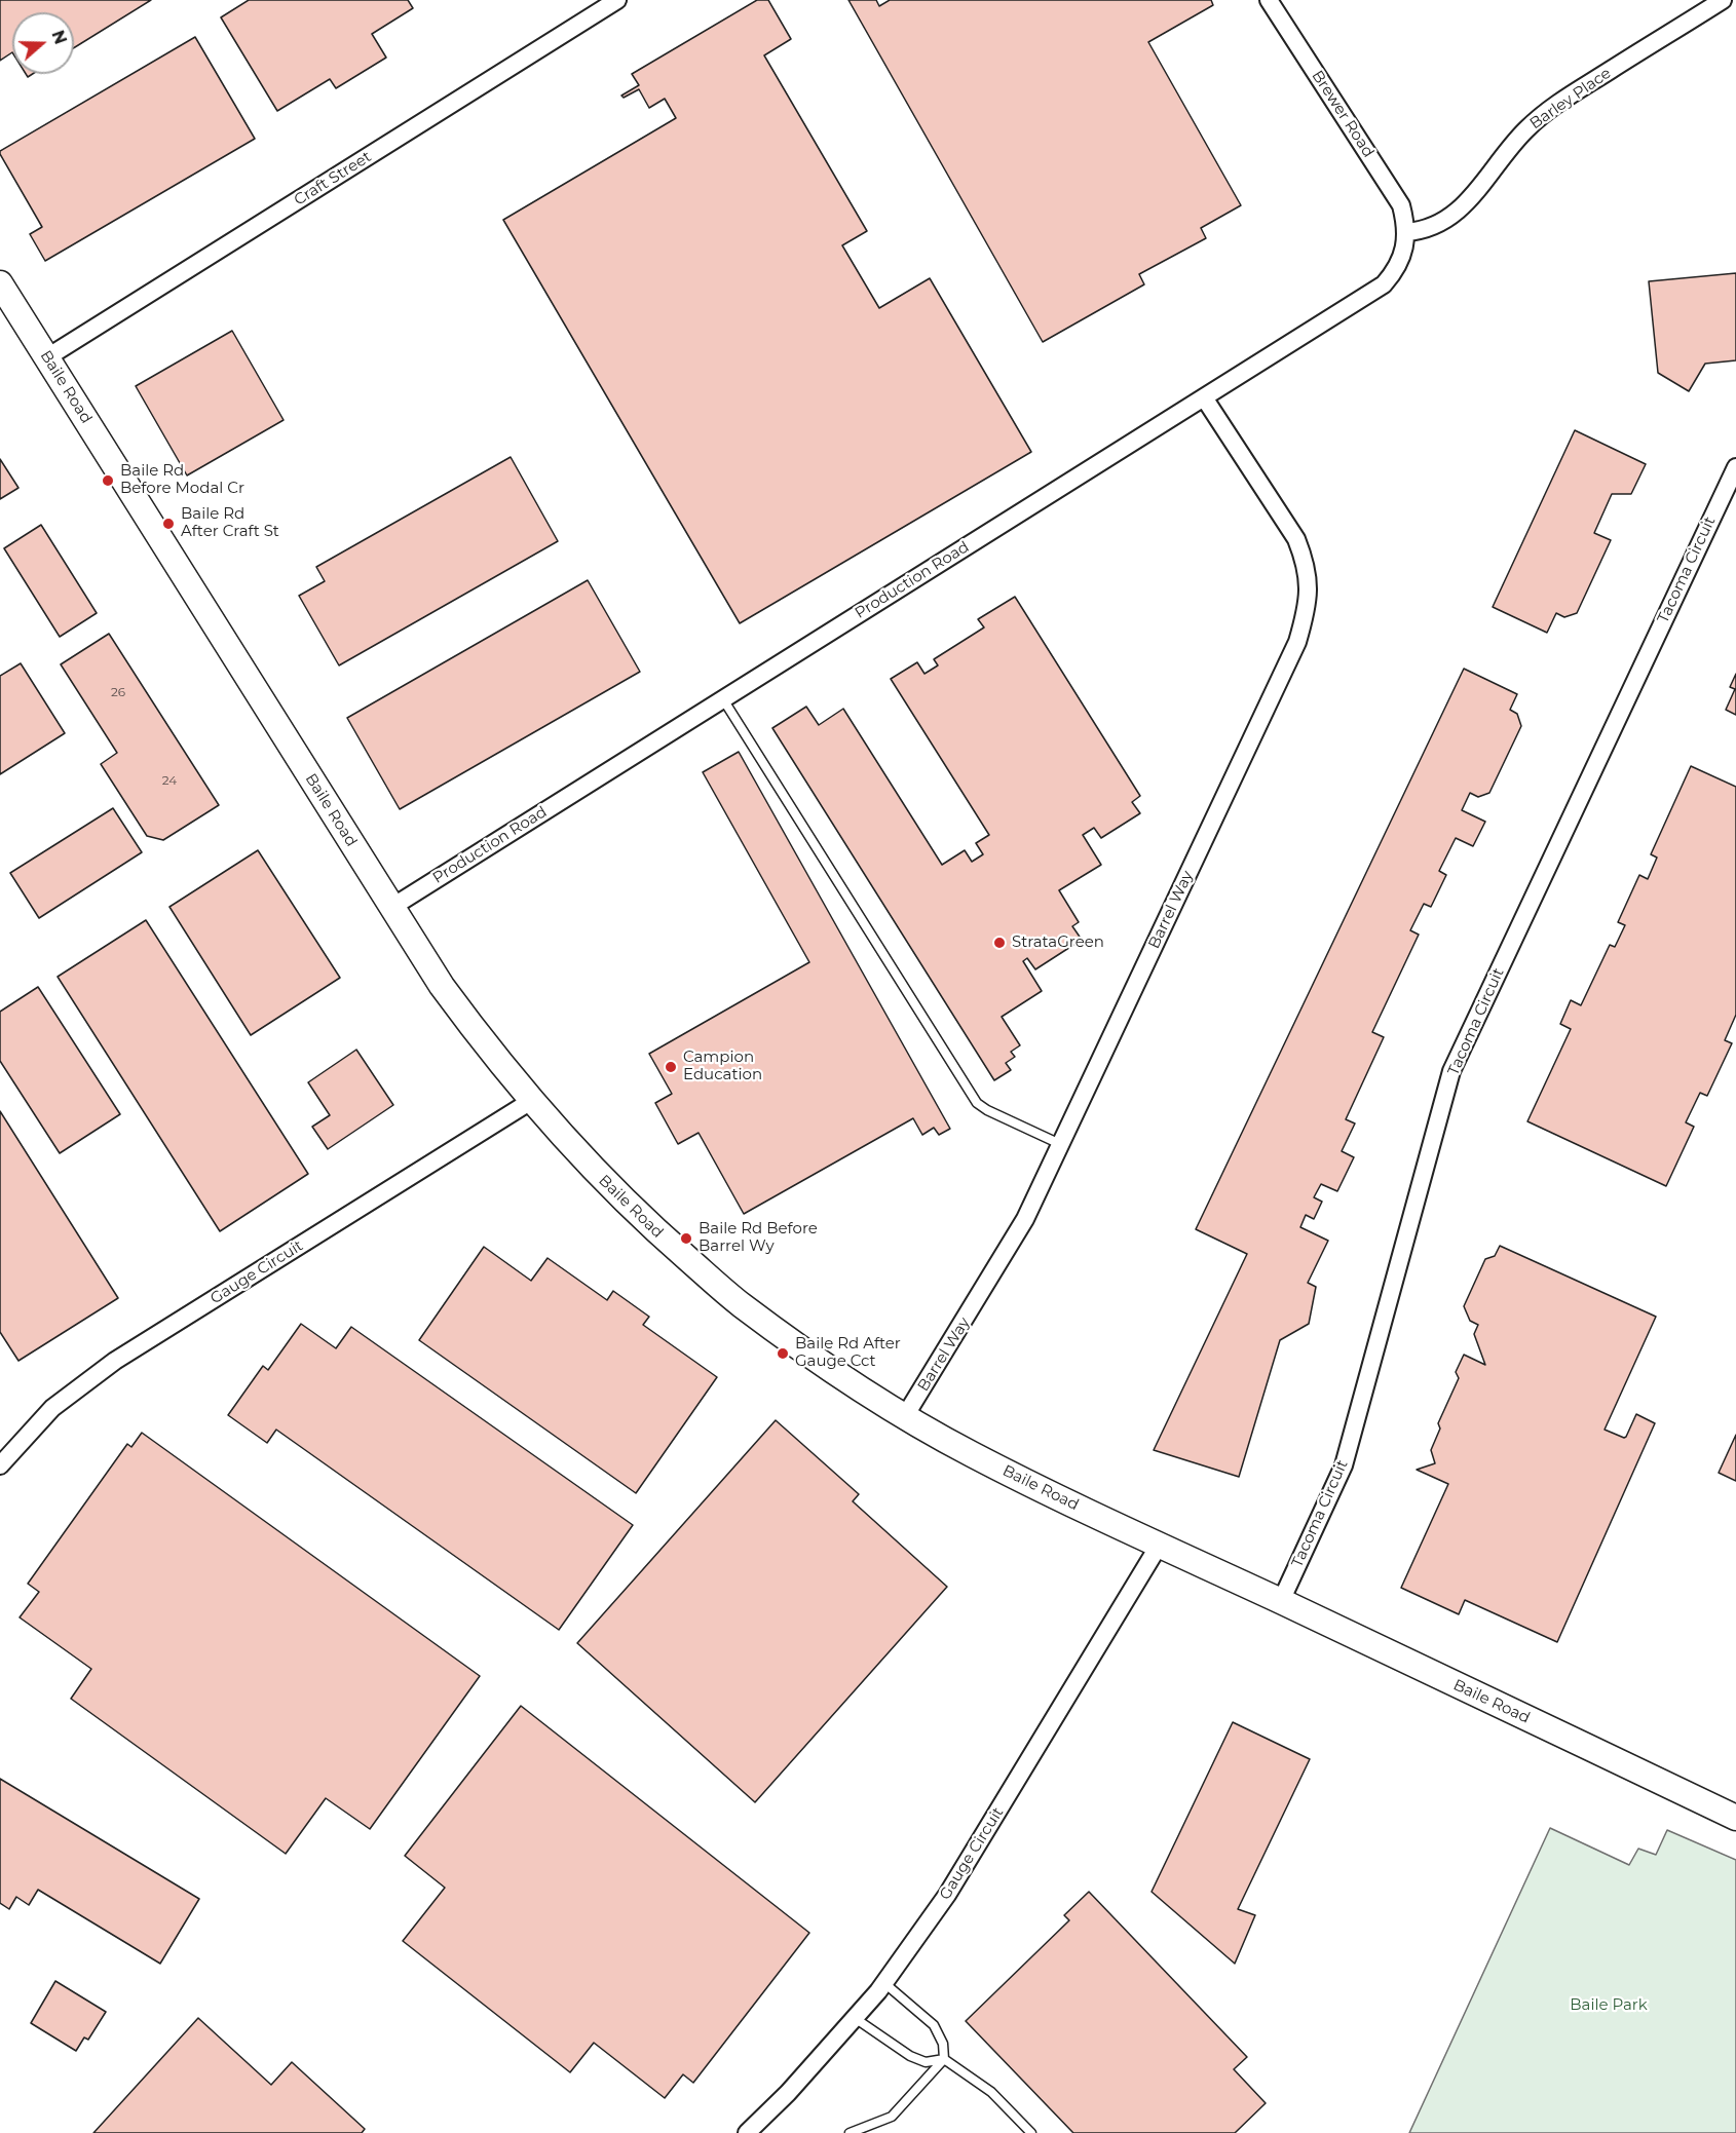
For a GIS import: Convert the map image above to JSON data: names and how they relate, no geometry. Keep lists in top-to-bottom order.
{
  "streets": {
    "street": [
      "Barley Place",
      "Brewer Road",
      "Craft Street",
      "Baile Road",
      "Tacoma Circuit",
      "Production Road",
      "Barrel Way",
      "Gauge Circuit"
    ]
  },
  "crossings": [
    ["Barley Place", "Brewer Road"],
    ["Barley Place", "Production Road"],
    ["Brewer Road", "Production Road"],
    ["Craft Street", "Baile Road"],
    ["Baile Road", "Tacoma Circuit"],
    ["Baile Road", "Production Road"],
    ["Baile Road", "Barrel Way"],
    ["Baile Road", "Gauge Circuit"],
    ["Production Road", "Barrel Way"]
  ],
  "parks": ["Baile Park"],
  "places": [
    "Baile Rd Before Modal Cr",
    "Baile Rd After Craft St",
    "StrataGreen",
    "Campion Education",
    "Baile Rd Before Barrel Wy",
    "Baile Rd After Gauge Cct"
  ],
  "house_numbers": ["26", "24"],
  "north": "right"
}
